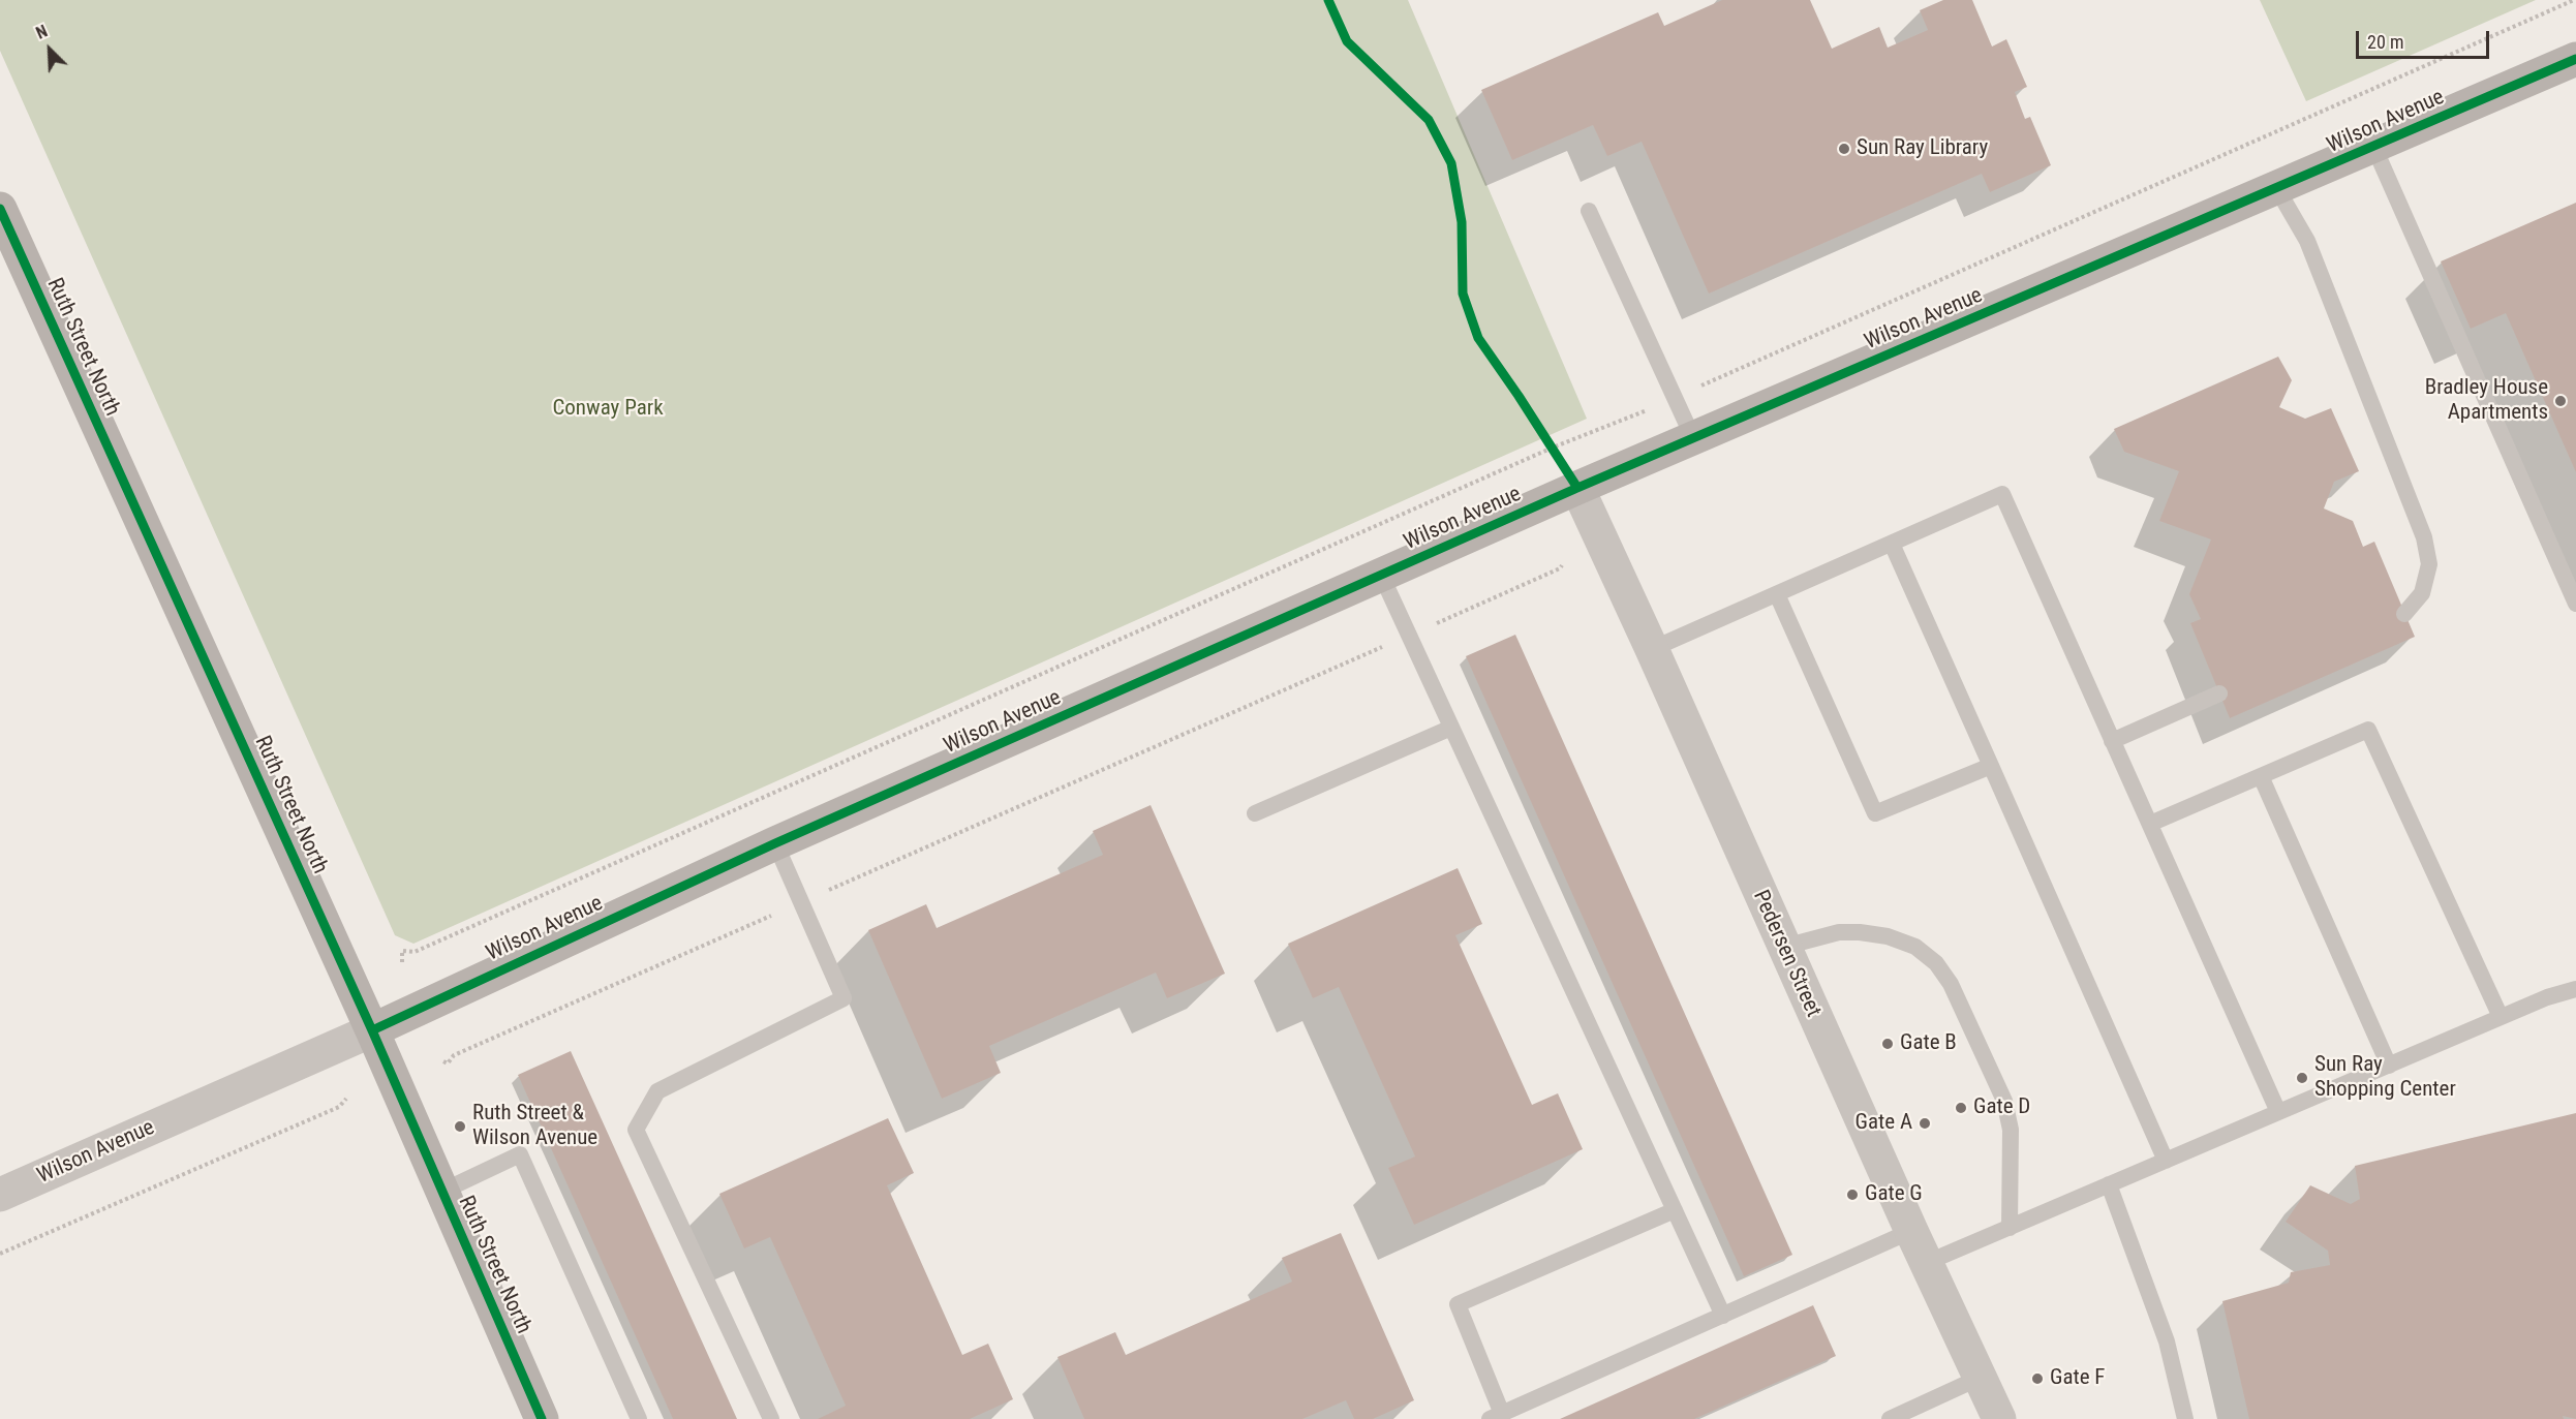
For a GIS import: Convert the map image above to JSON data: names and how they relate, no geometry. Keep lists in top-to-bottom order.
{
  "streets": {
    "street": ["Wilson Avenue", "Ruth Street North", "Pedersen Street"]
  },
  "crossings": [
    ["Wilson Avenue", "Ruth Street North"],
    ["Wilson Avenue", "Pedersen Street"]
  ],
  "parks": ["Conway Park"],
  "places": [
    "Sun Ray Library",
    "Bradley House Apartments",
    "Gate B",
    "Sun Ray Shopping Center",
    "Gate D",
    "Gate A",
    "Ruth Street & Wilson Avenue",
    "Gate G",
    "Gate F"
  ],
  "scale_bar": "20 m",
  "north": "top left"
}
